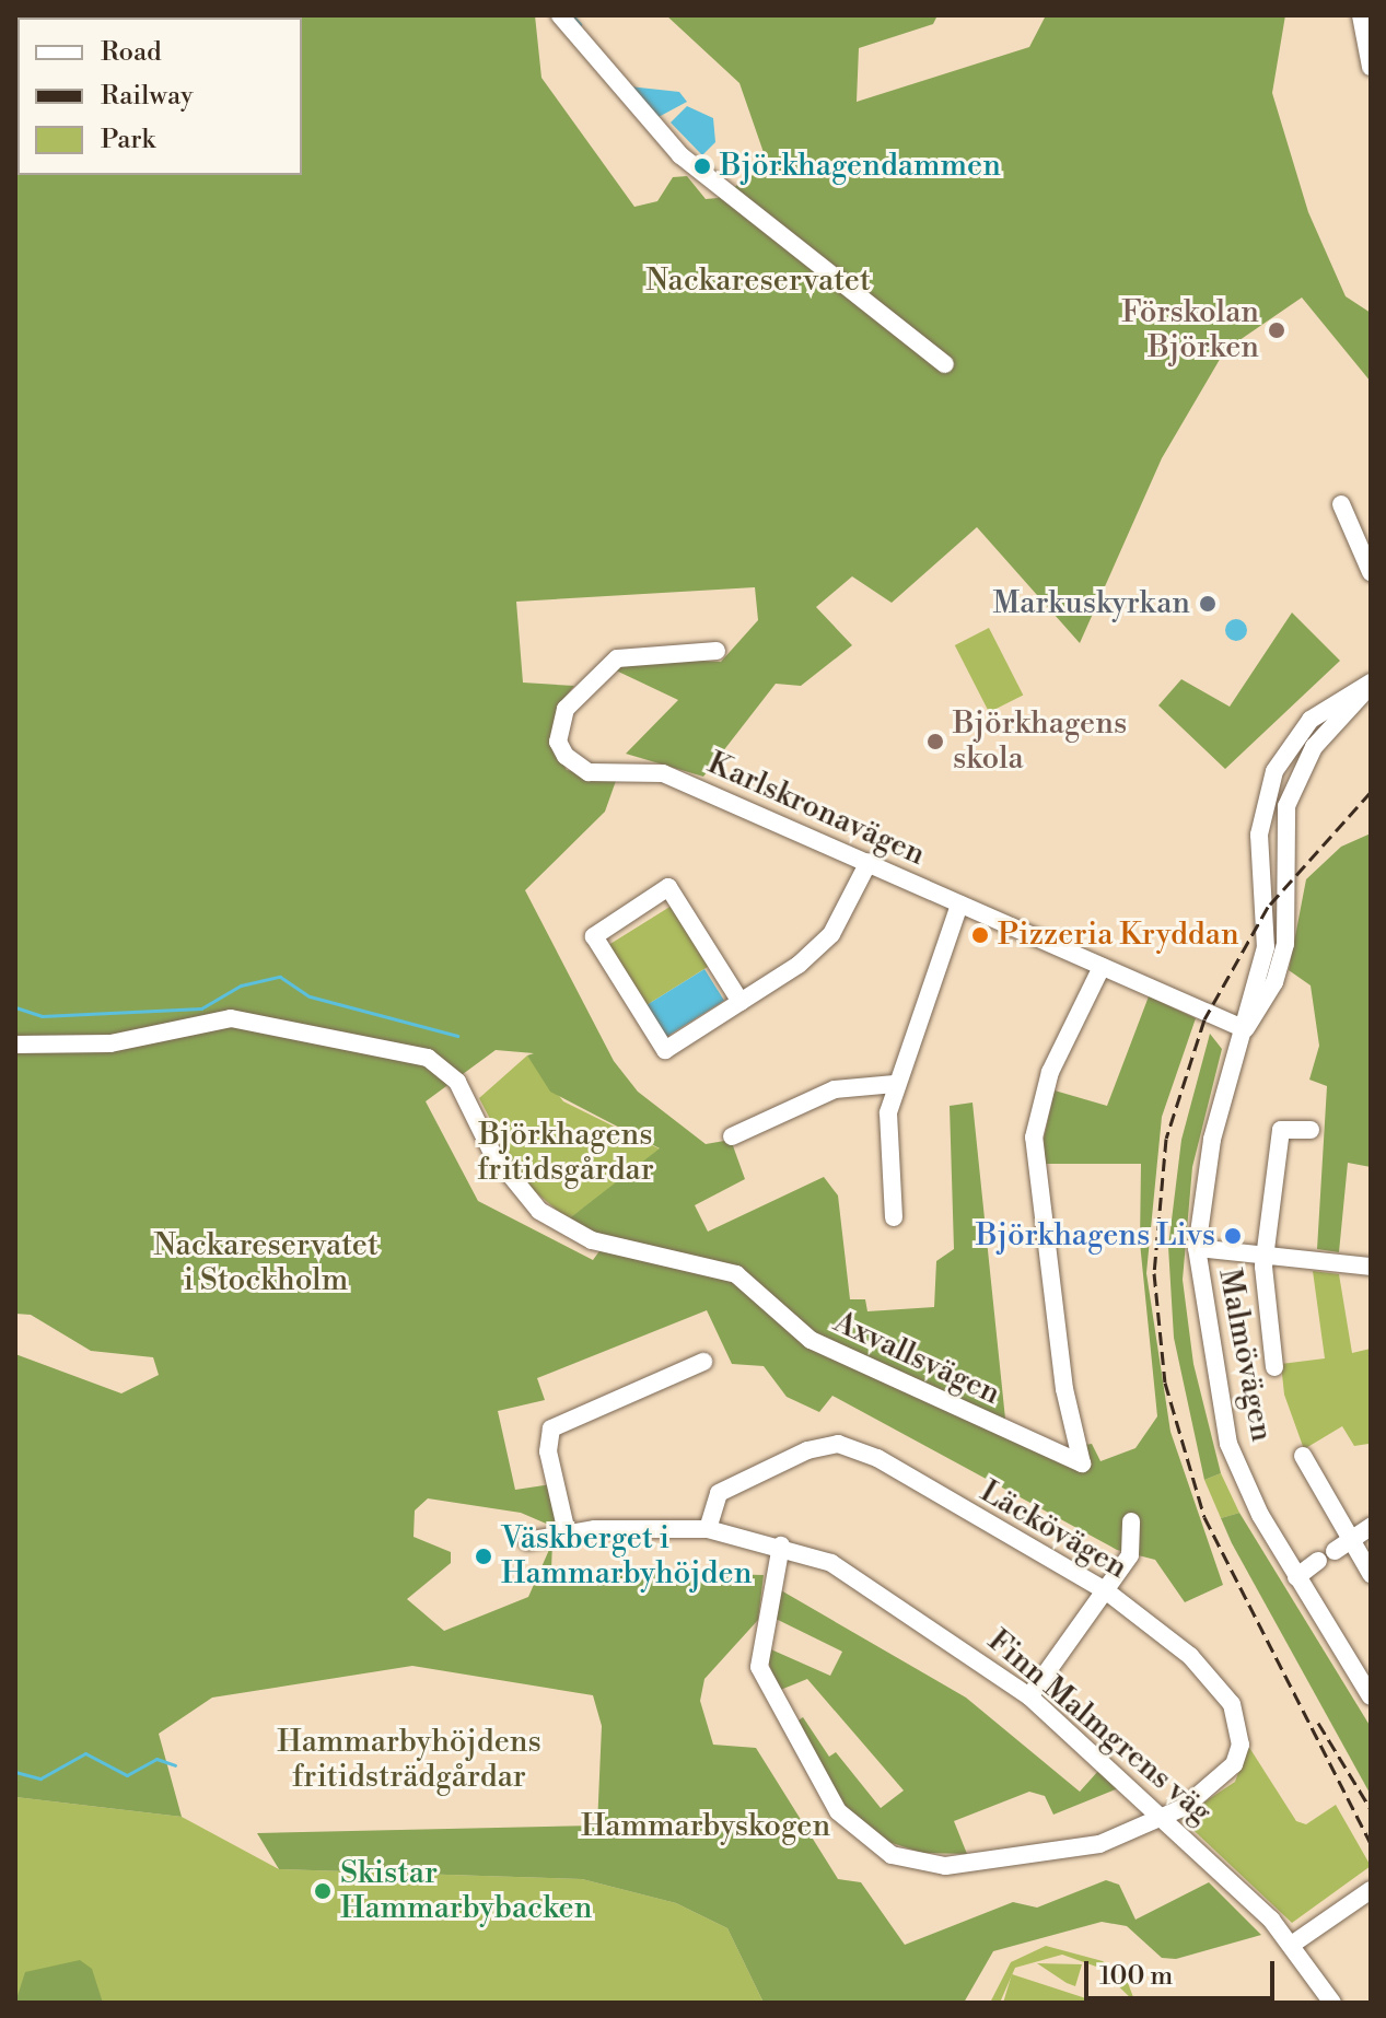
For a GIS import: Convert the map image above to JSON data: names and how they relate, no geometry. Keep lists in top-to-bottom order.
{
  "streets": {
    "street": [
      "Karlskronavägen",
      "Malmövägen",
      "Axvallsvägen",
      "Läckövägen",
      "Finn Malmgrens väg"
    ]
  },
  "crossings": [
    ["Karlskronavägen", "Malmövägen"],
    ["Karlskronavägen", "Axvallsvägen"],
    ["Läckövägen", "Finn Malmgrens väg"]
  ],
  "parks": [
    "Nackareservatet",
    "Björkhagens fritidsgårdar",
    "Nackareservatet i Stockholm",
    "Hammarbyhöjdens fritidsträdgårdar",
    "Hammarbyskogen"
  ],
  "places": [
    "Björkhagendammen",
    "Förskolan Björken",
    "Markuskyrkan",
    "Björkhagens skola",
    "Pizzeria Kryddan",
    "Björkhagens Livs",
    "Väskberget i Hammarbyhöjden",
    "Skistar Hammarbybacken"
  ],
  "legend": ["Road", "Railway", "Park"],
  "scale_bar": "100 m"
}
